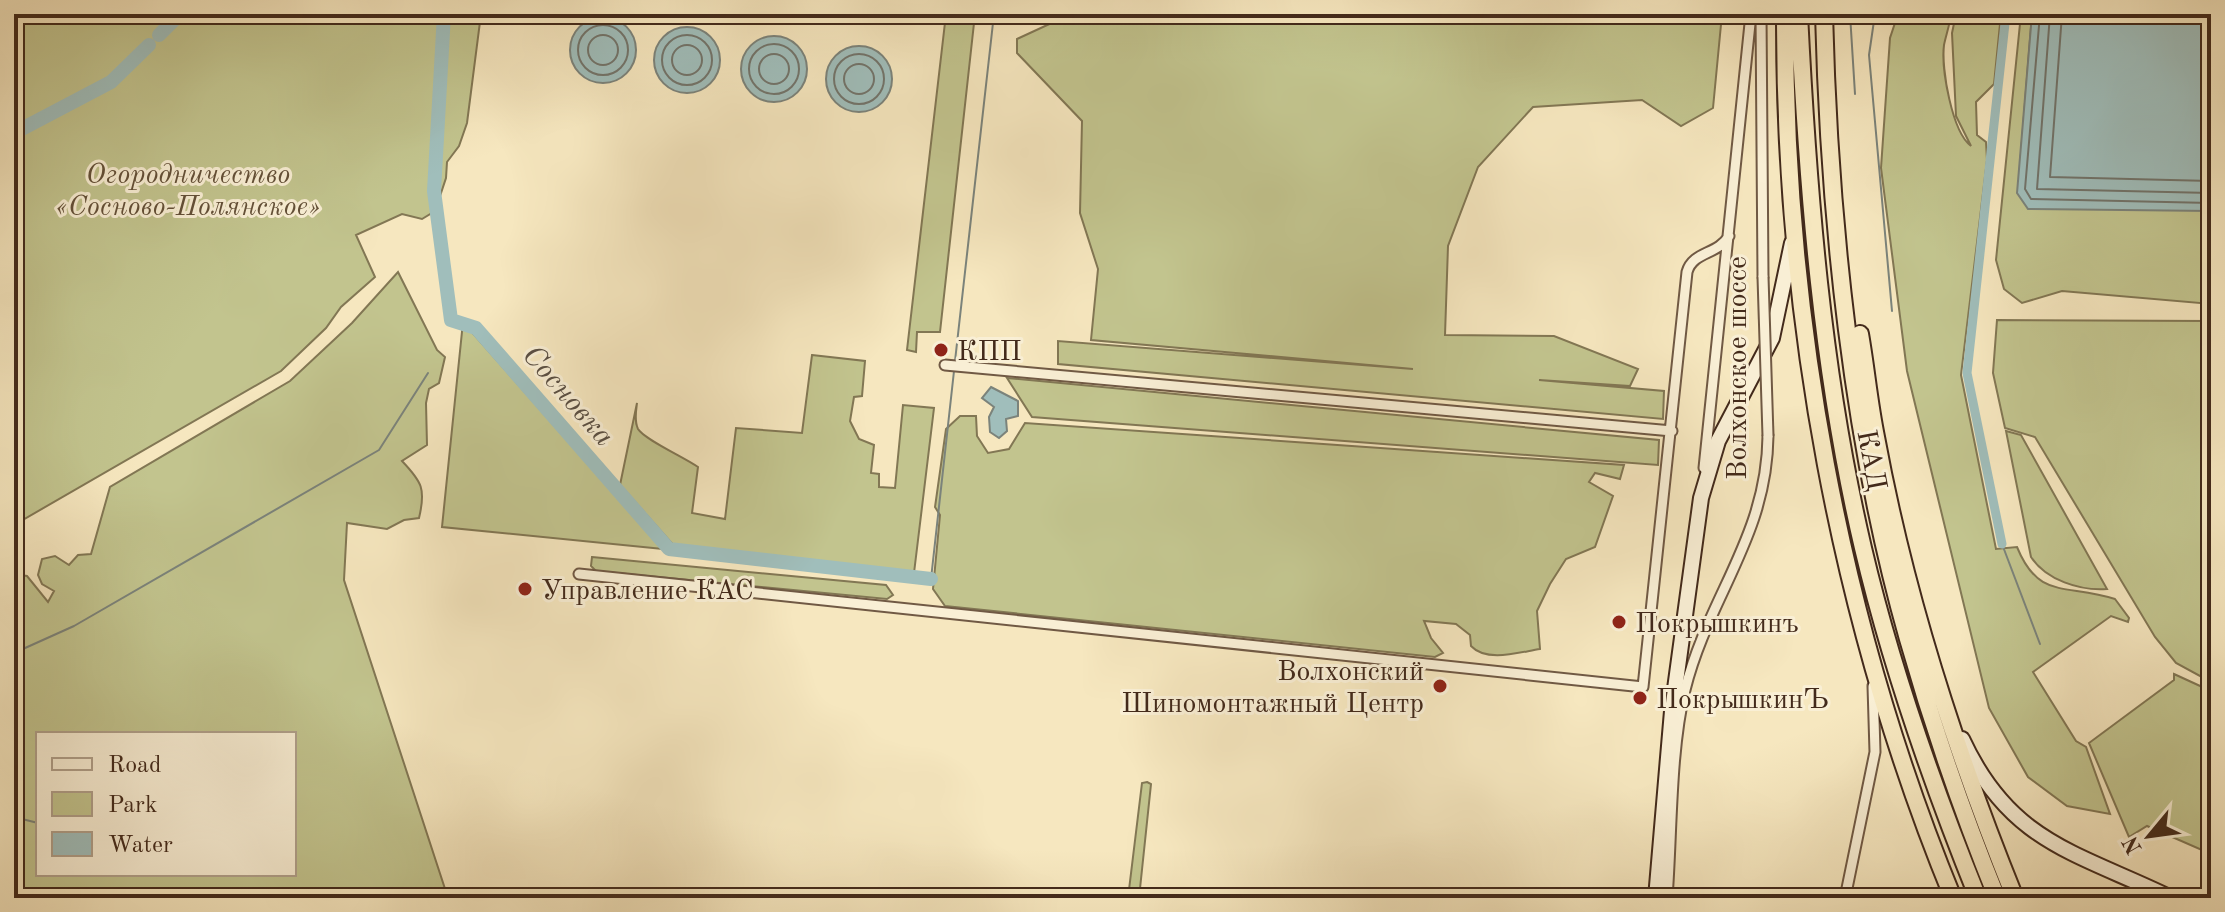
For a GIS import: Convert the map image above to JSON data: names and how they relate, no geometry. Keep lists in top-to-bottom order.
{
  "streets": {
    "highway": ["КАД"],
    "main road": ["Волхонское шоссе"]
  },
  "water": ["Сосновка"],
  "parks": ["Огородничество «Сосново-Полянское»"],
  "places": [
    "КПП",
    "Управление КАС",
    "Покрышкинъ",
    "Волхонский Шиномонтажный Центр",
    "ПокрышкинЪ"
  ],
  "legend": ["Road", "Park", "Water"],
  "north": "bottom left"
}
